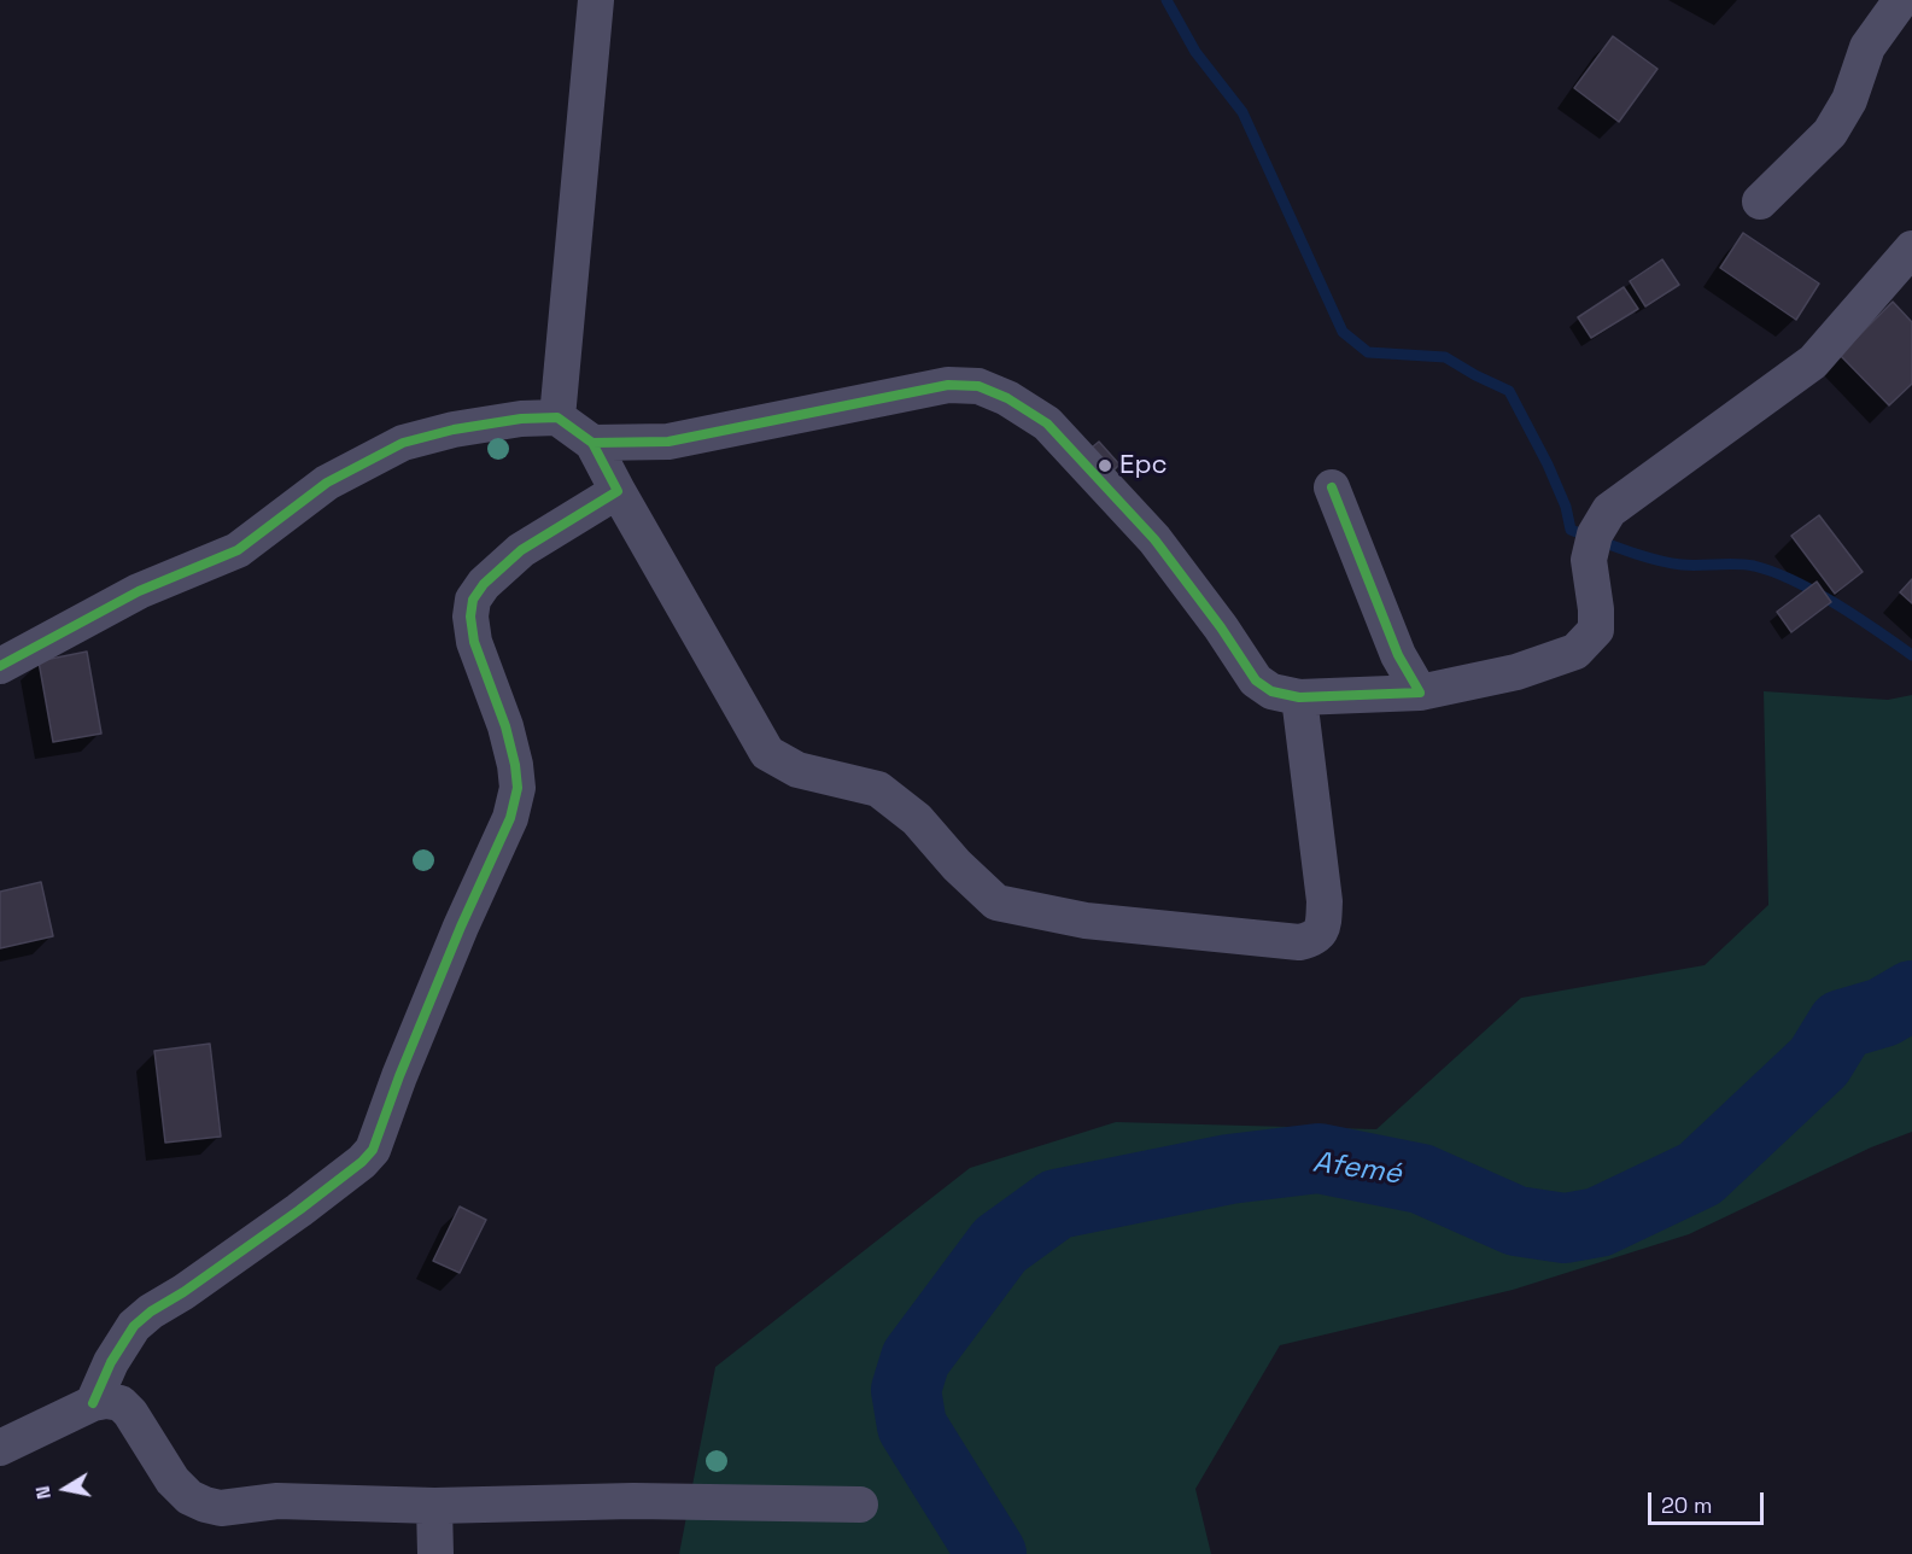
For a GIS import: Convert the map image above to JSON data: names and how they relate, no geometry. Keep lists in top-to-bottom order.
{
  "water": ["Afemé"],
  "places": ["Epc"],
  "scale_bar": "20 m",
  "north": "left"
}
